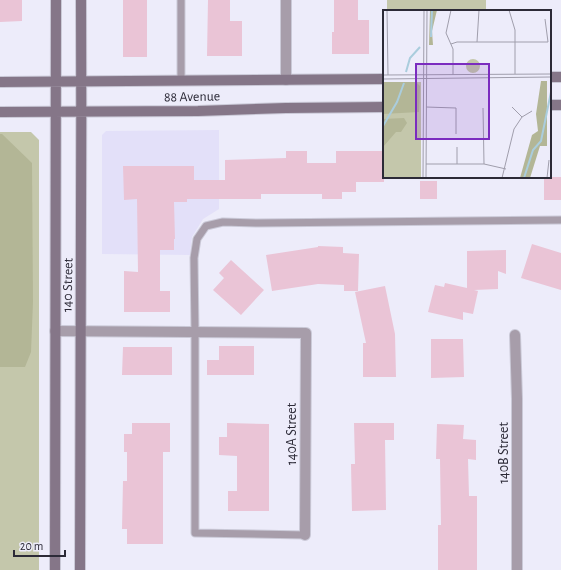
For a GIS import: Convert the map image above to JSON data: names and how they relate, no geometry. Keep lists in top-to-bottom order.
{
  "streets": {
    "main road": ["88 Avenue", "140 Street"],
    "street": ["140A Street", "140B Street"]
  },
  "crossings": [
    ["88 Avenue", "140 Street"]
  ],
  "scale_bar": "20 m"
}
